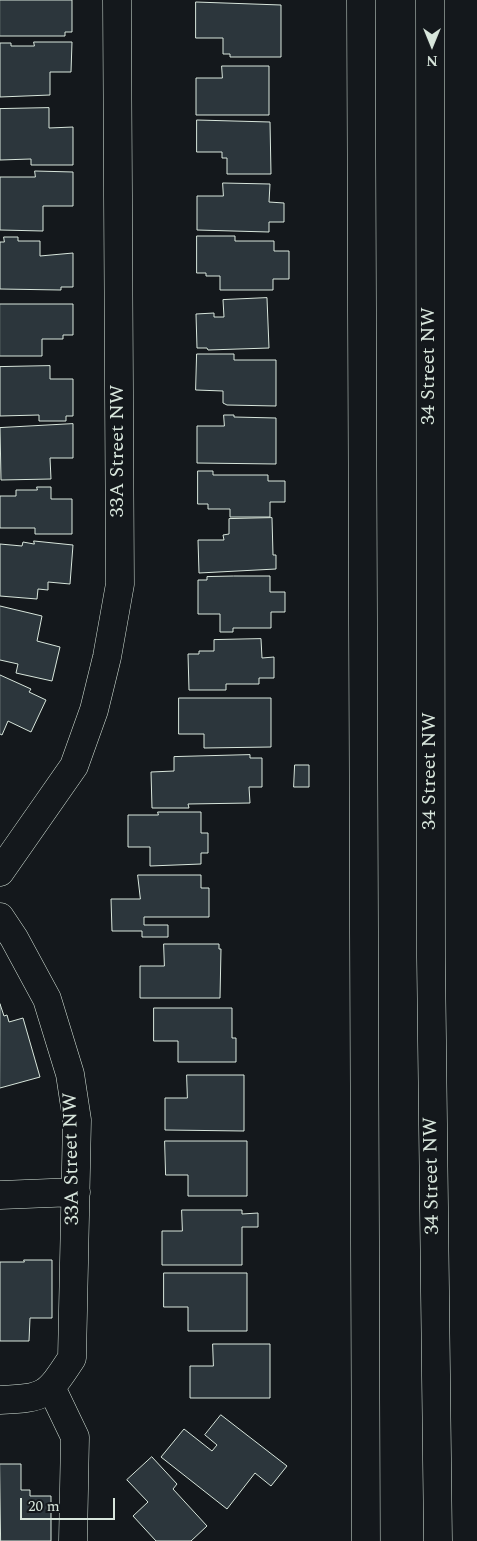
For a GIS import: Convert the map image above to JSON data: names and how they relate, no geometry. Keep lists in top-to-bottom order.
{
  "streets": {
    "main road": ["34 Street NW", "33A Street NW"]
  },
  "scale_bar": "20 m",
  "north": "bottom"
}
